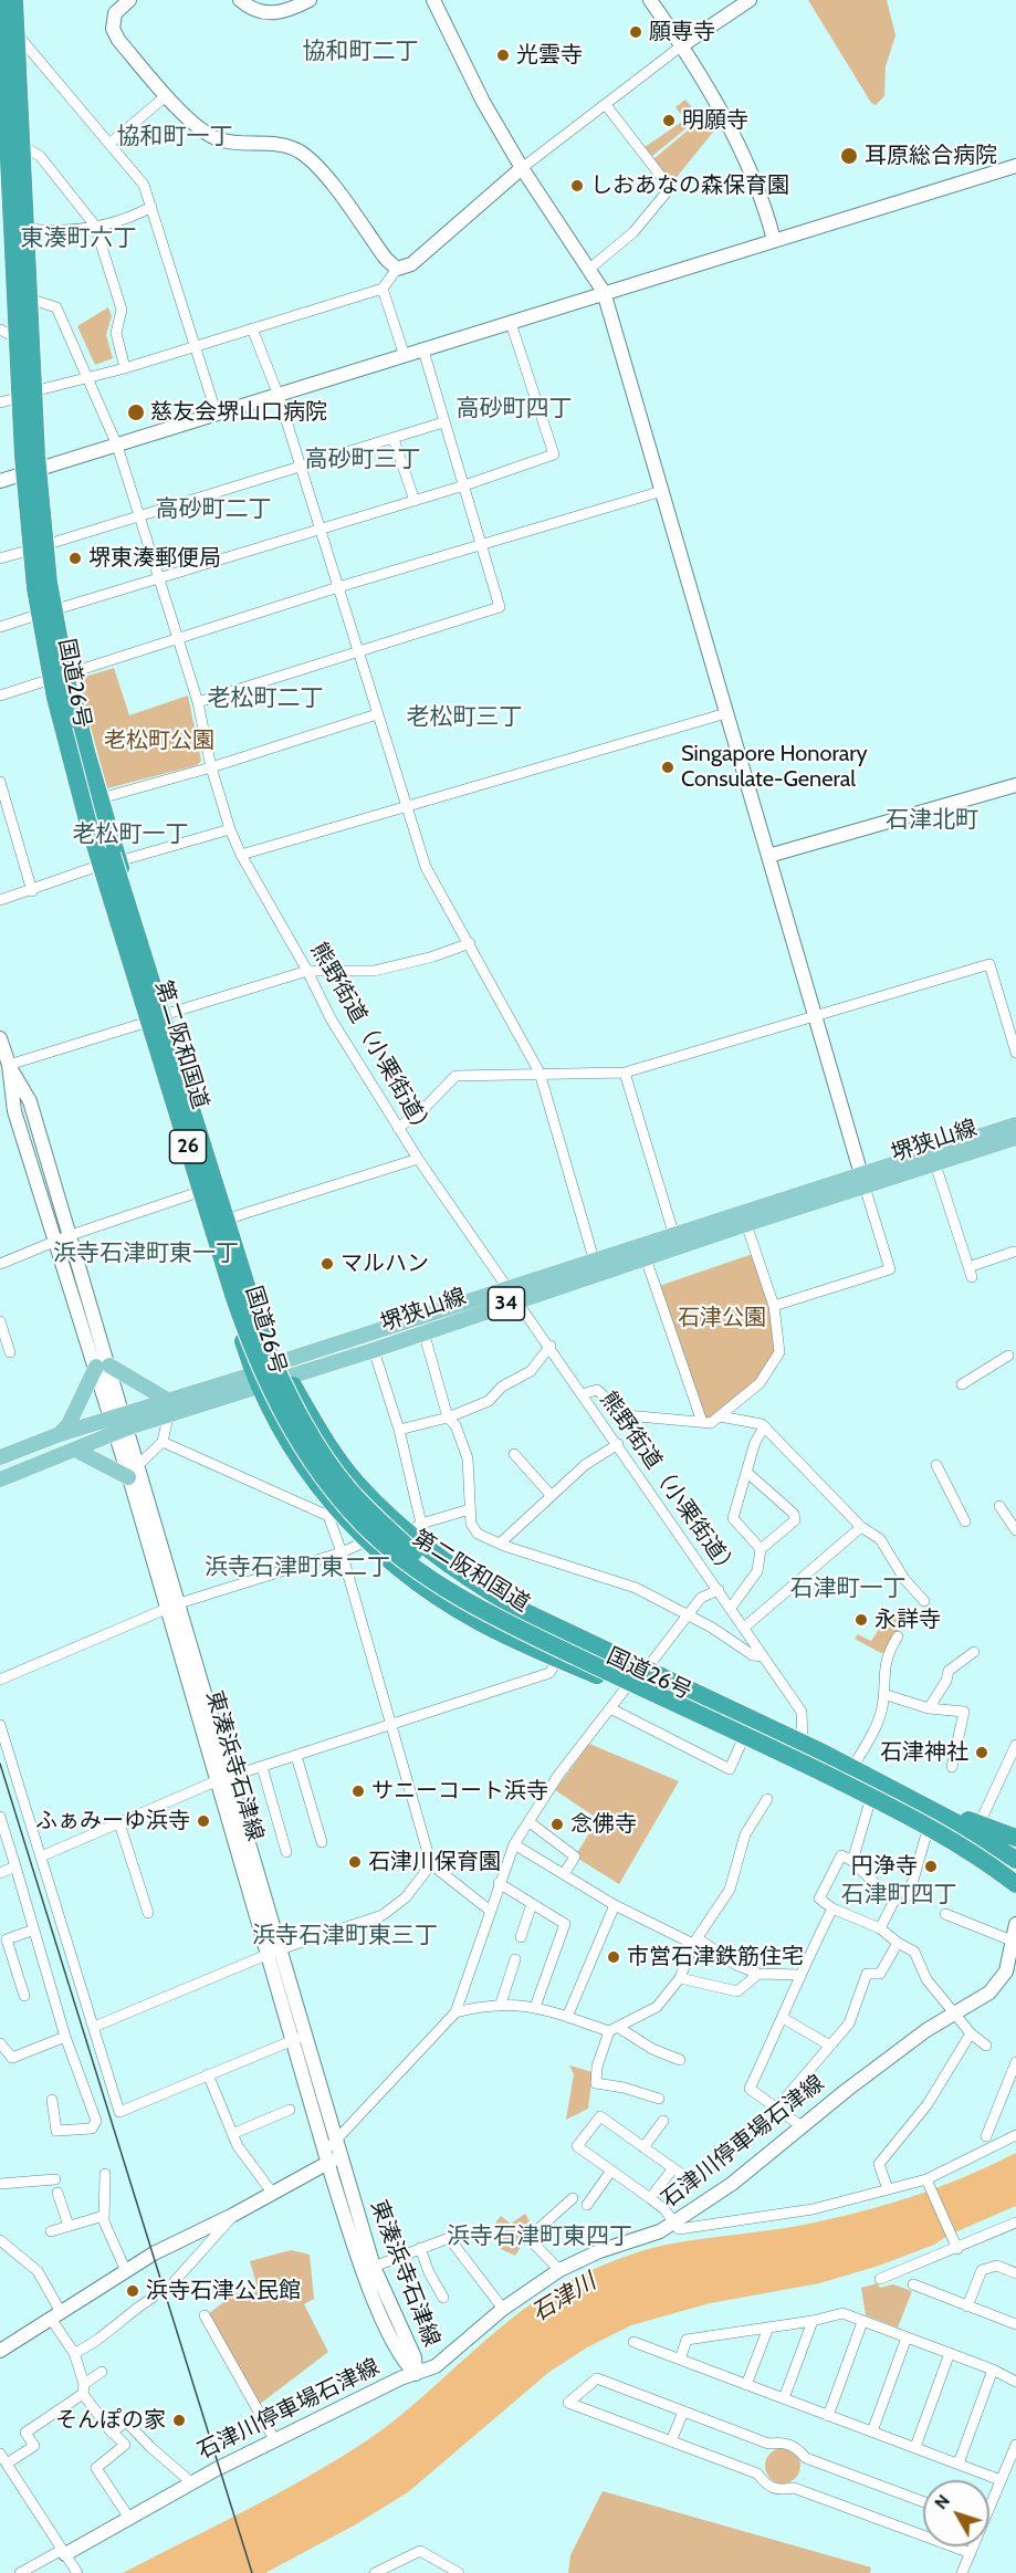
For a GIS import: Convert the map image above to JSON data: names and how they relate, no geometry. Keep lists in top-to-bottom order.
{
  "streets": {
    "highway": ["国道26号", "第二阪和国道", "26"],
    "main road": ["堺狭山線", "34"],
    "street": ["熊野街道（小栗街道）", "東湊浜寺石津線", "石津川停車場石津線"]
  },
  "crossings": [
    ["国道26号", "熊野街道（小栗街道）"],
    ["国道26号", "第二阪和国道"],
    ["国道26号", "堺狭山線"],
    ["熊野街道（小栗街道）", "堺狭山線"],
    ["堺狭山線", "東湊浜寺石津線"],
    ["東湊浜寺石津線", "石津川停車場石津線"]
  ],
  "districts": [
    "協和町二丁",
    "協和町一丁",
    "東湊町六丁",
    "高砂町四丁",
    "高砂町三丁",
    "高砂町二丁",
    "老松町二丁",
    "老松町三丁",
    "石津北町",
    "老松町一丁",
    "浜寺石津町東一丁",
    "浜寺石津町東二丁",
    "石津町一丁",
    "石津町四丁",
    "浜寺石津町東三丁",
    "浜寺石津町東四丁"
  ],
  "water": ["石津川"],
  "parks": ["老松町公園", "石津公園"],
  "places": [
    "願専寺",
    "光雲寺",
    "明願寺",
    "耳原総合病院",
    "しおあなの森保育園",
    "慈友会堺山口病院",
    "堺東湊郵便局",
    "Singapore Honorary Consulate-General",
    "マルハン",
    "永詳寺",
    "石津神社",
    "サニーコート浜寺",
    "ふぁみーゆ浜寺",
    "念佛寺",
    "石津川保育園",
    "円浄寺",
    "市営石津鉄筋住宅",
    "浜寺石津公民館",
    "そんぽの家"
  ],
  "north": "top left"
}
